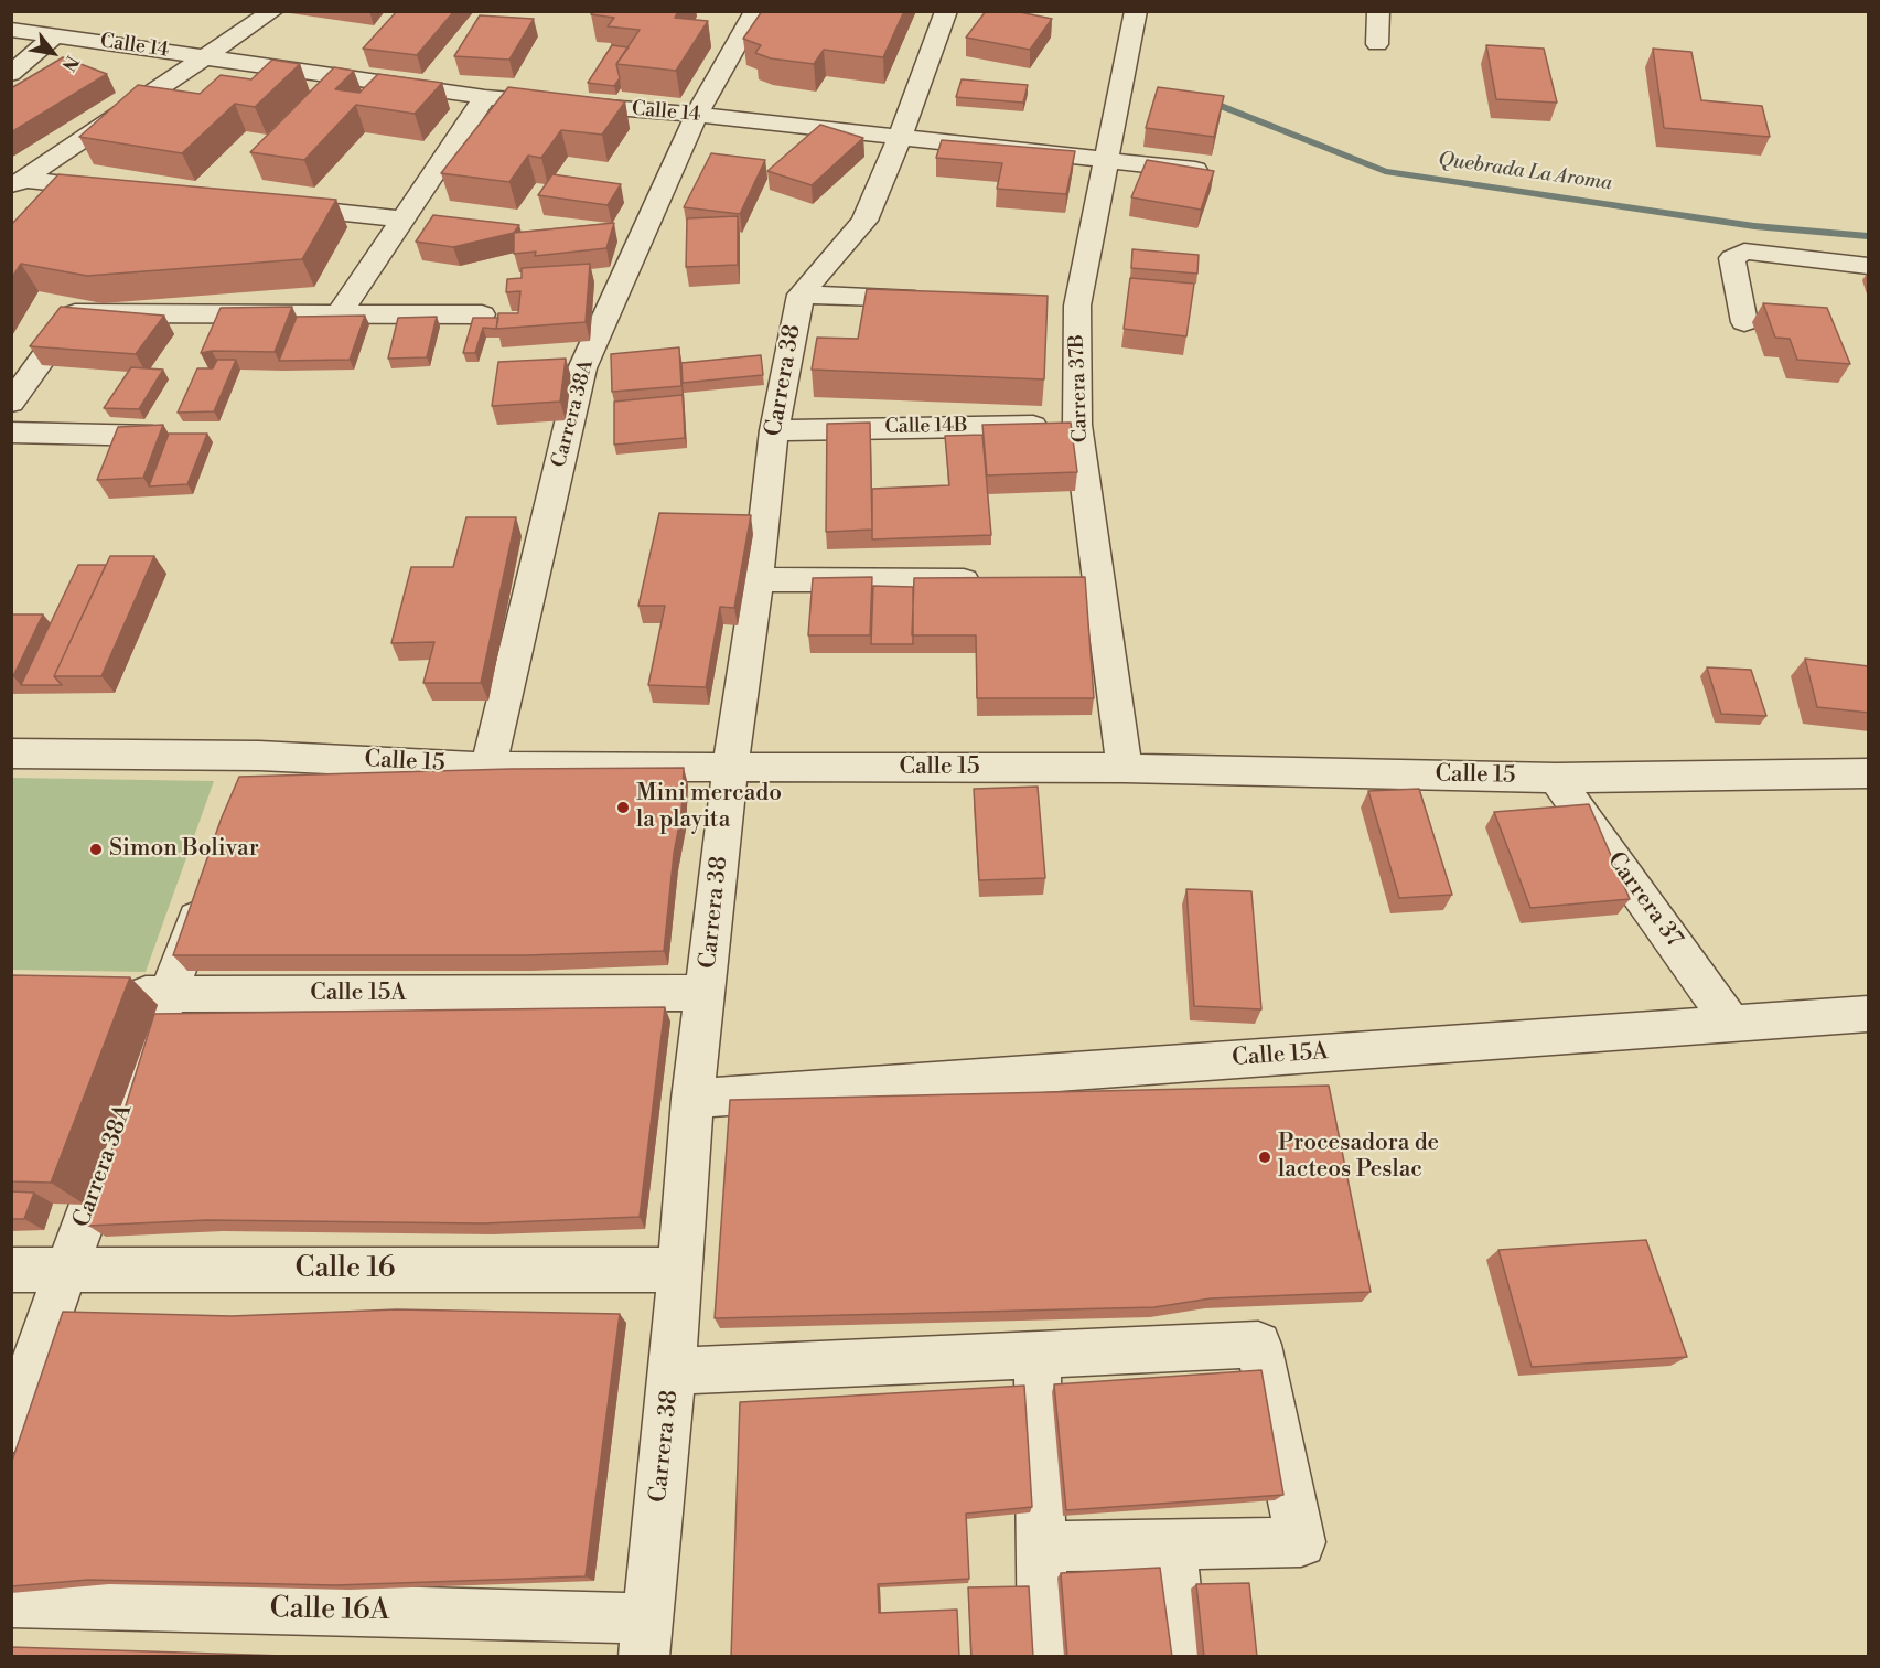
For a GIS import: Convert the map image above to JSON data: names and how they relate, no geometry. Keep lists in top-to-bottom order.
{
  "streets": {
    "street": [
      "Calle 14",
      "Carrera 38",
      "Carrera 37B",
      "Carrera 38A",
      "Calle 14B",
      "Calle 15",
      "Carrera 37",
      "Calle 15A",
      "Calle 16",
      "Calle 16A"
    ]
  },
  "crossings": [
    ["Calle 14", "Carrera 38"],
    ["Calle 14", "Carrera 37B"],
    ["Calle 14", "Carrera 38A"],
    ["Carrera 38", "Calle 14B"],
    ["Carrera 38", "Calle 15"],
    ["Carrera 38", "Calle 15A"],
    ["Carrera 38", "Calle 16"],
    ["Carrera 38", "Calle 16A"],
    ["Carrera 37B", "Calle 14B"],
    ["Carrera 37B", "Calle 15"],
    ["Carrera 38A", "Calle 15"],
    ["Carrera 38A", "Calle 15A"],
    ["Carrera 38A", "Calle 16"],
    ["Calle 15", "Carrera 37"],
    ["Carrera 37", "Calle 15A"]
  ],
  "water": ["Quebrada La Aroma"],
  "places": ["Mini mercado la playita", "Simon Bolivar", "Procesadora de lacteos Peslac"],
  "north": "bottom right"
}
